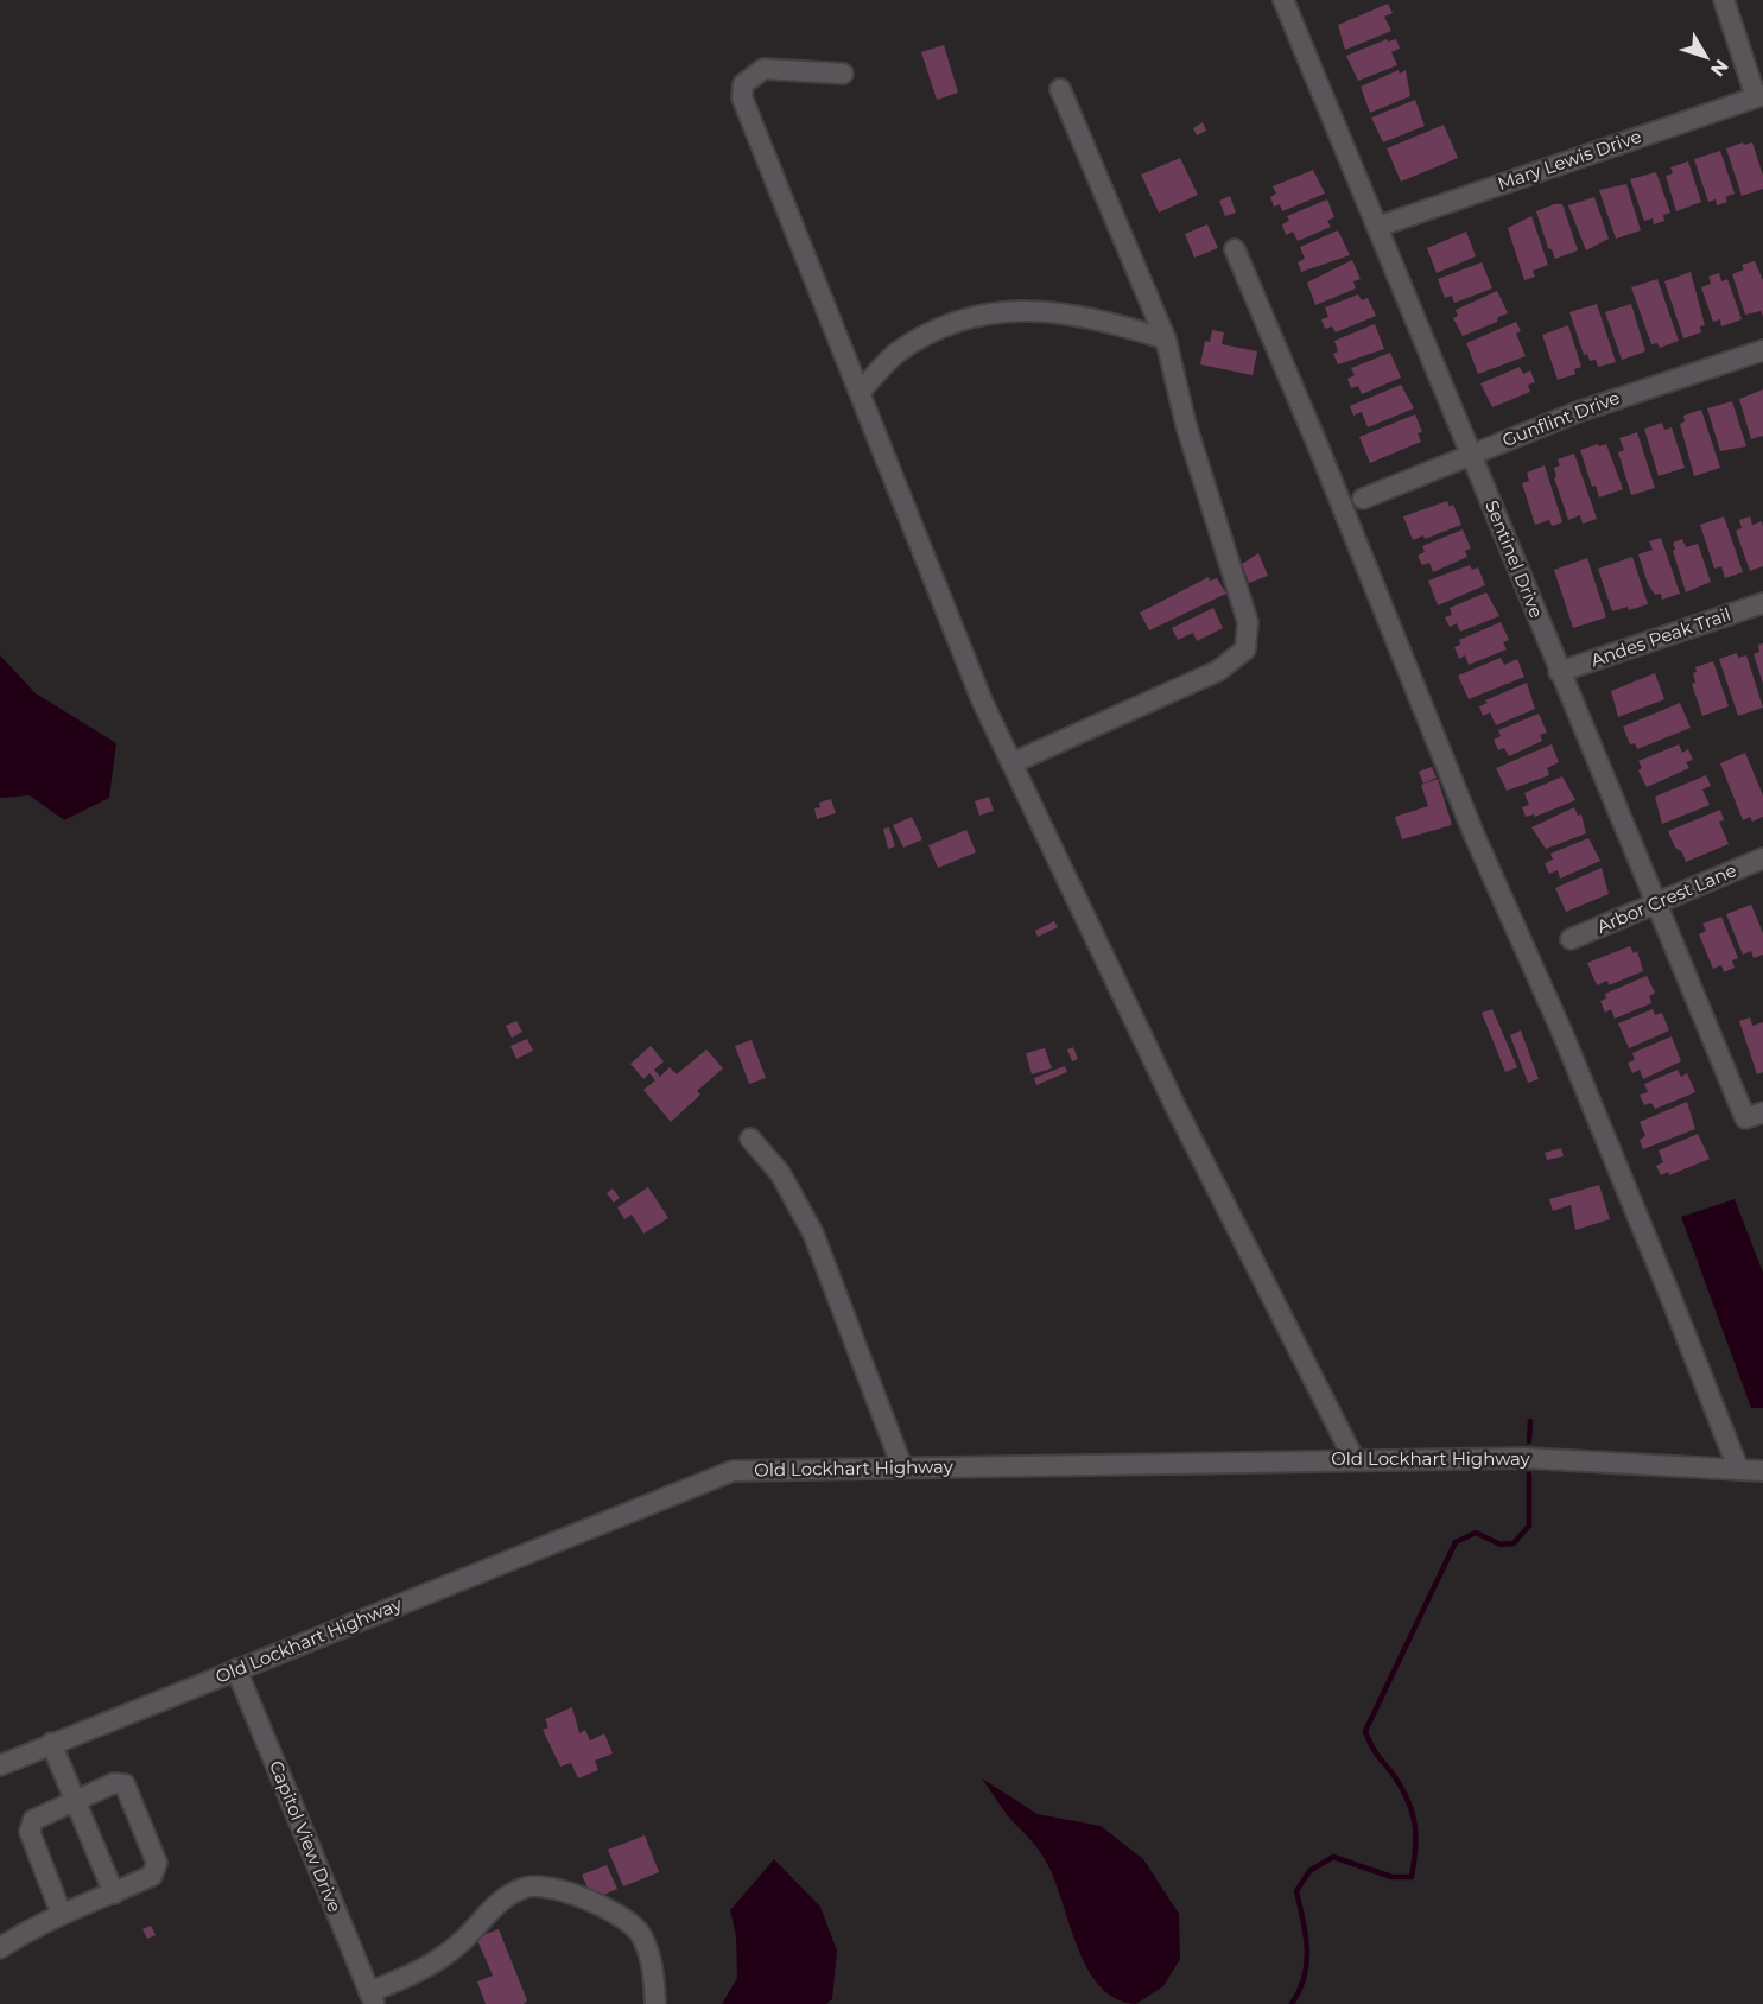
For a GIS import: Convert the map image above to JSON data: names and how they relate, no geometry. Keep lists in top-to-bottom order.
{
  "streets": {
    "street": [
      "Mary Lewis Drive",
      "Gunflint Drive",
      "Sentinel Drive",
      "Andes Peak Trail",
      "Arbor Crest Lane",
      "Old Lockhart Highway",
      "Capitol View Drive"
    ]
  },
  "crossings": [
    ["Mary Lewis Drive", "Sentinel Drive"],
    ["Gunflint Drive", "Sentinel Drive"],
    ["Sentinel Drive", "Andes Peak Trail"],
    ["Sentinel Drive", "Arbor Crest Lane"],
    ["Old Lockhart Highway", "Capitol View Drive"]
  ],
  "north": "bottom right"
}
